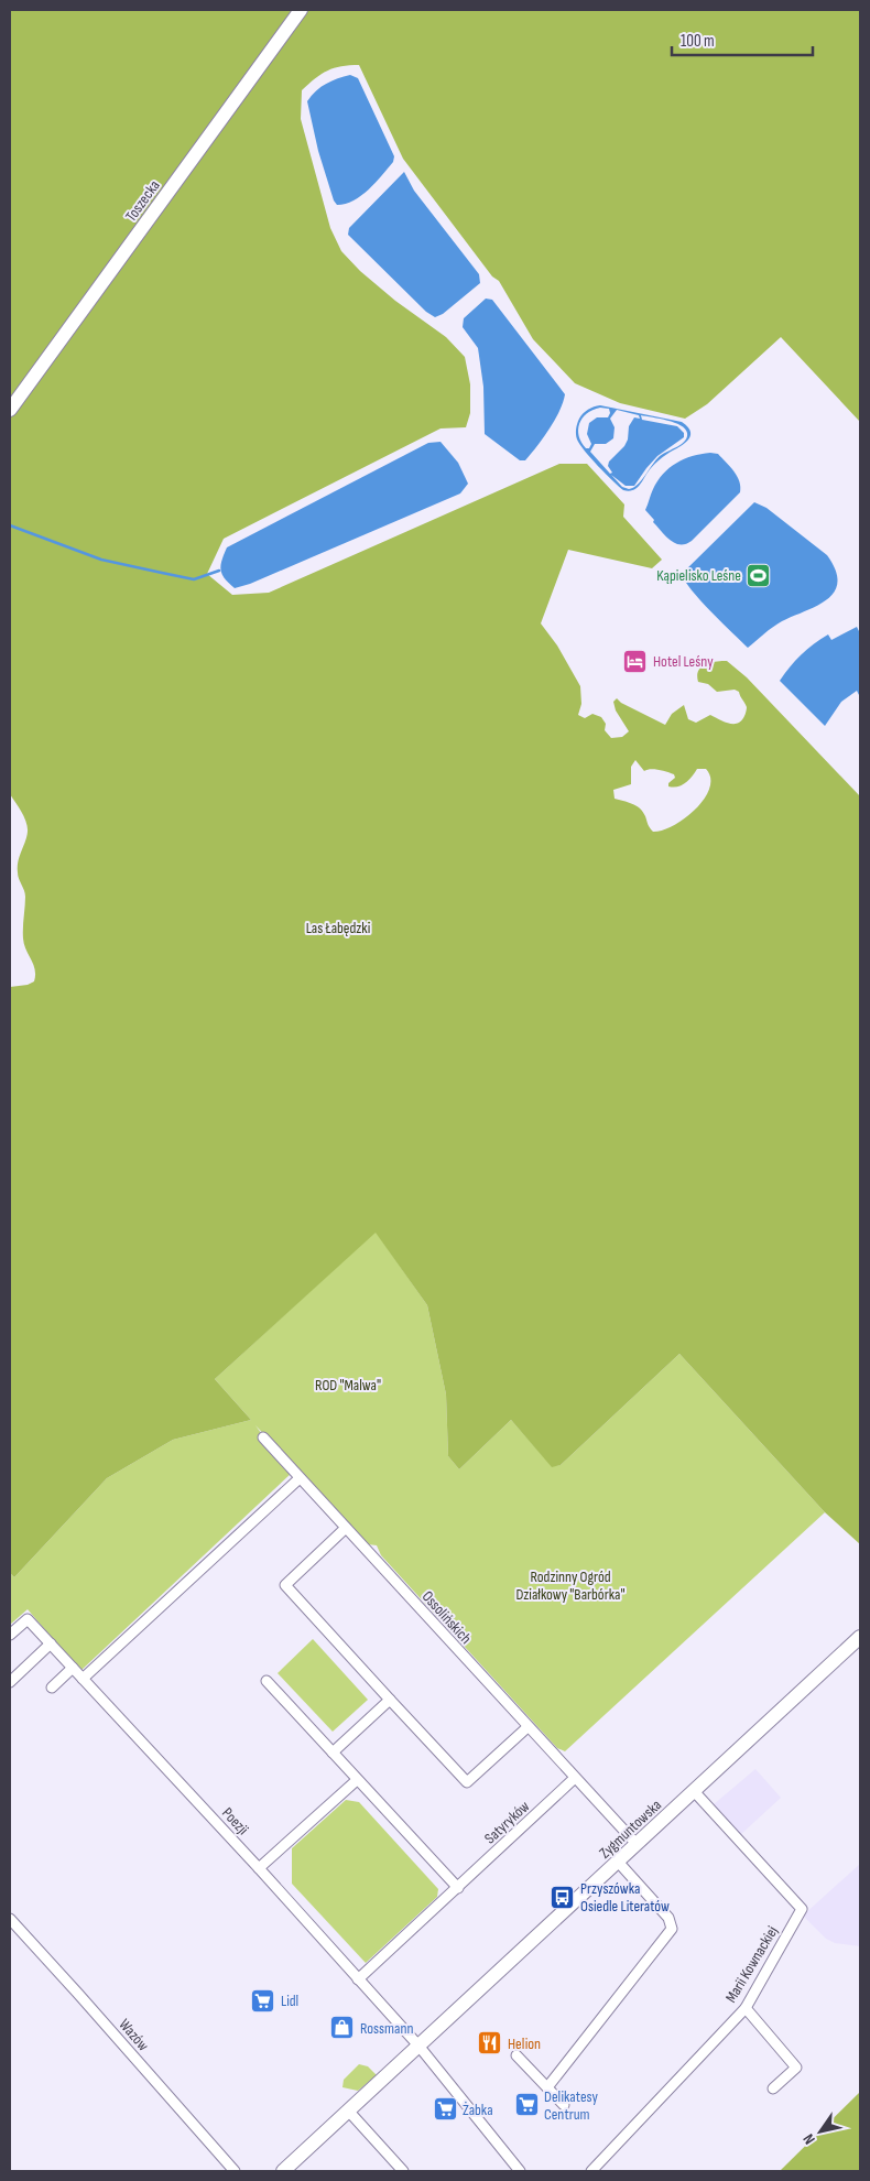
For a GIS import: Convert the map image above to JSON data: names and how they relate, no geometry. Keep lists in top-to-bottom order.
{
  "streets": {
    "street": [
      "Toszecka",
      "Ossolińskich",
      "Poezji",
      "Satyryków",
      "Zygmuntowska",
      "Marii Kownackiej",
      "Wazów"
    ]
  },
  "crossings": [
    ["Ossolińskich", "Satyryków"],
    ["Ossolińskich", "Zygmuntowska"],
    ["Poezji", "Satyryków"],
    ["Poezji", "Zygmuntowska"],
    ["Zygmuntowska", "Marii Kownackiej"]
  ],
  "parks": ["Las Łabędzki", "ROD \"Malwa\"", "Rodzinny Ogród Działkowy \"Barbórka\""],
  "places": {
    "sports": ["Kąpielisko Leśne"],
    "hotel": ["Hotel Leśny"],
    "bus stop": ["Przyszówka Osiedle Literatów"],
    "supermarket": ["Lidl", "Delikatesy Centrum", "Żabka"],
    "shop": ["Rossmann"],
    "restaurant": ["Helion"]
  },
  "scale_bar": "100 m",
  "north": "bottom left"
}
